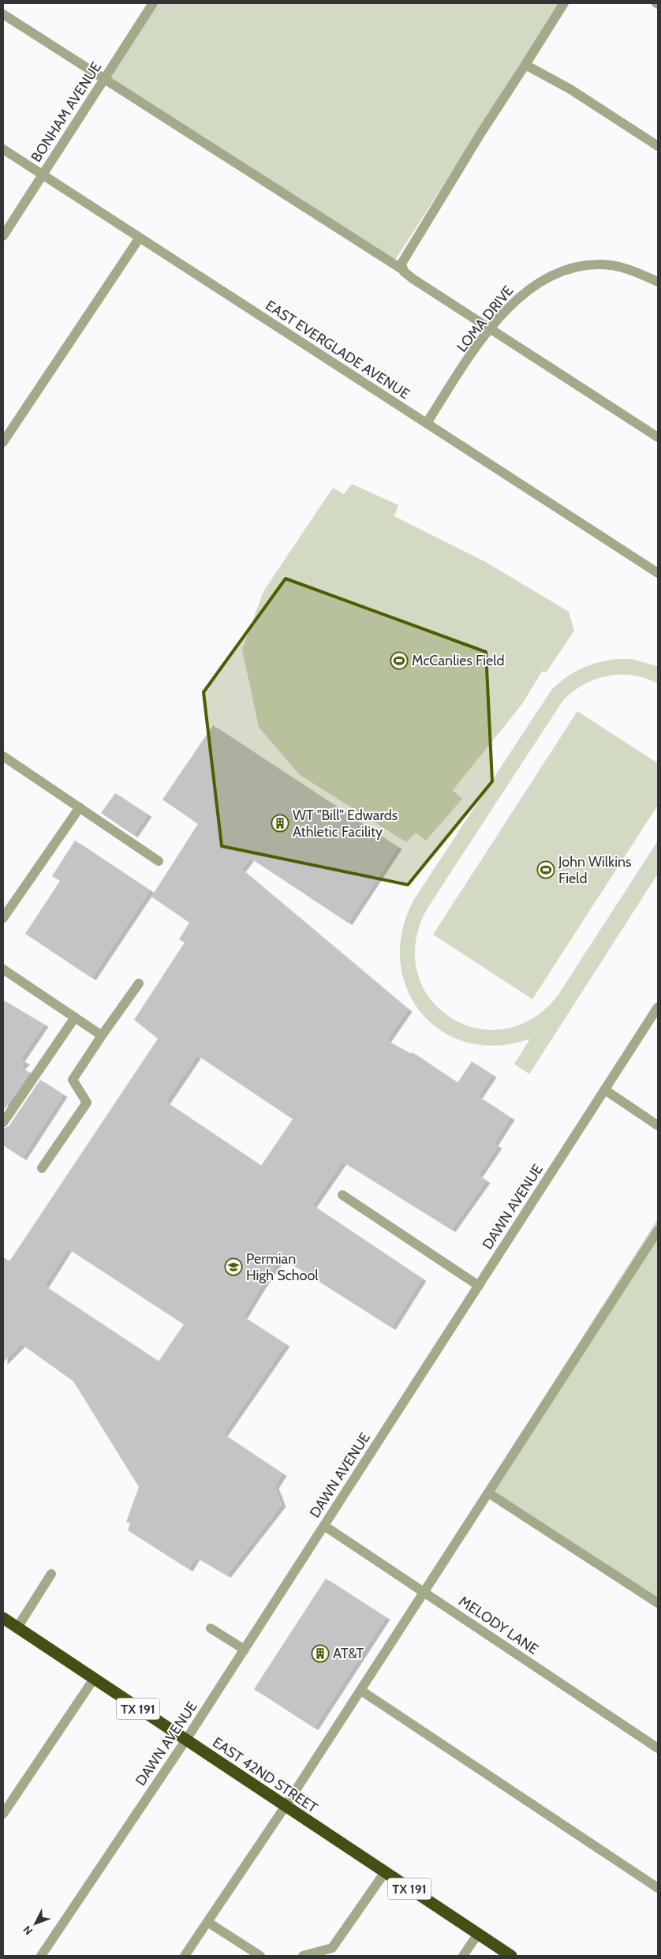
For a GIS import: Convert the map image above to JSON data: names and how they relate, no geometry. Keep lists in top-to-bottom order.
{
  "streets": {
    "highway": ["TX 191", "EAST 42ND STREET"],
    "street": [
      "BONHAM AVENUE",
      "LOMA DRIVE",
      "EAST EVERGLADE AVENUE",
      "DAWN AVENUE",
      "MELODY LANE"
    ]
  },
  "crossings": [
    ["BONHAM AVENUE", "EAST EVERGLADE AVENUE"],
    ["LOMA DRIVE", "EAST EVERGLADE AVENUE"],
    ["DAWN AVENUE", "MELODY LANE"],
    ["DAWN AVENUE", "EAST 42ND STREET"]
  ],
  "places": {
    "sports": ["McCanlies Field", "John Wilkins Field"],
    "building": ["WT \"Bill\" Edwards Athletic Facility", "AT&T"],
    "school or university": ["Permian High School"]
  },
  "north": "bottom left"
}
